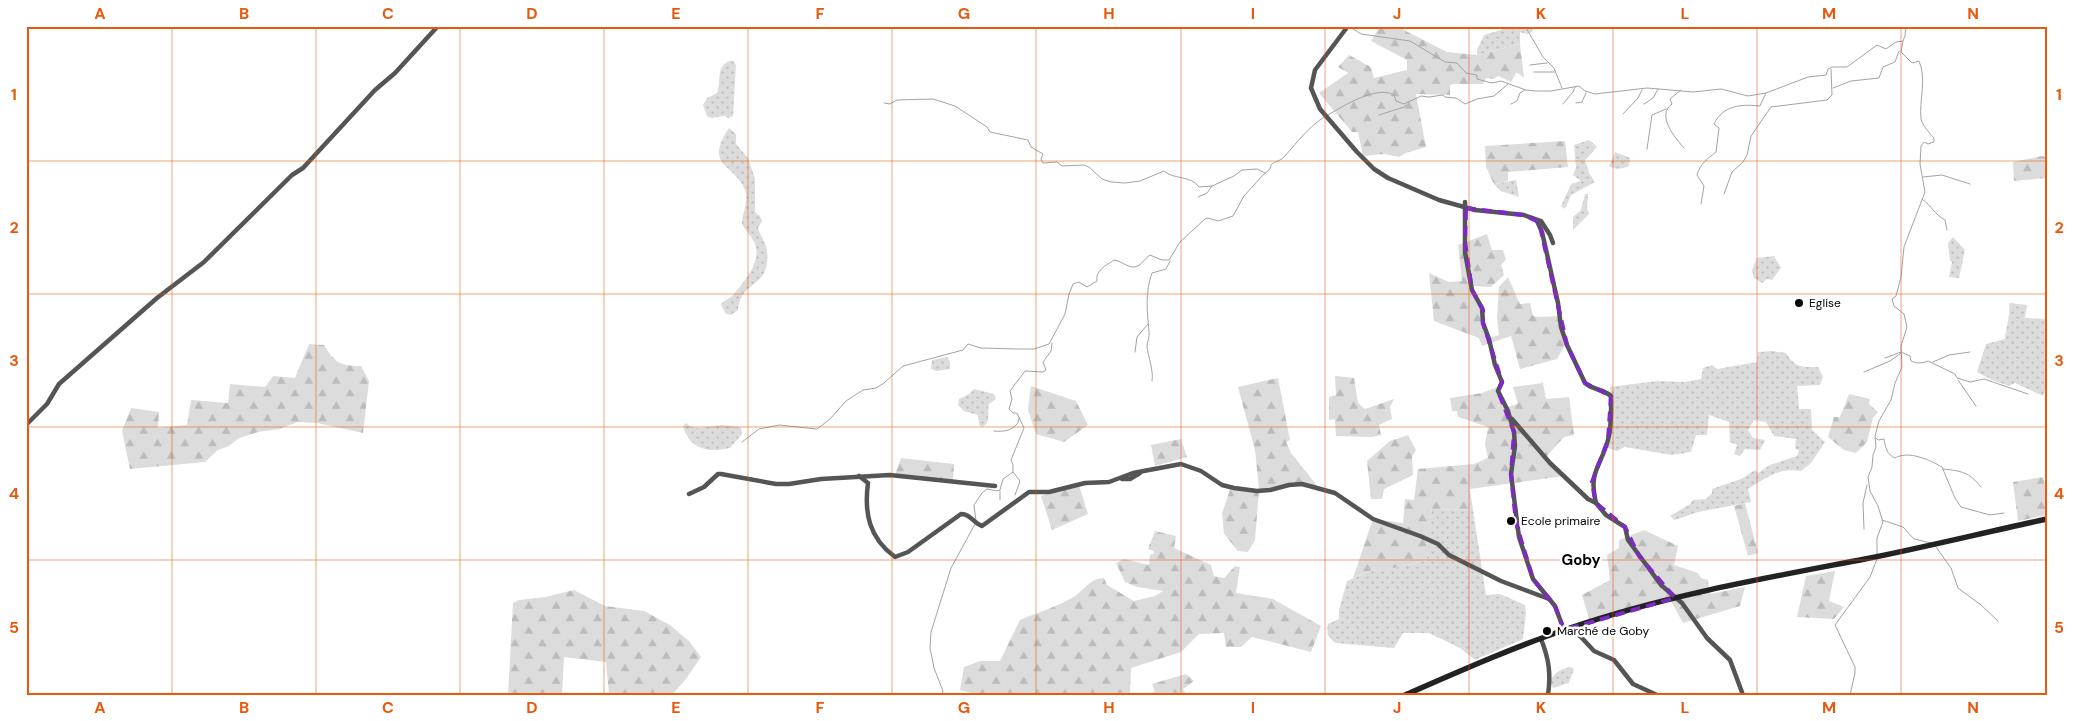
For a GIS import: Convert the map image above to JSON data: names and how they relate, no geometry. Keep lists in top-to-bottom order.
{
  "districts": ["Goby"],
  "places": ["Eglise", "Ecole primaire", "Marché de Goby"],
  "grid": {
    "columns": [
      "A",
      "B",
      "C",
      "D",
      "E",
      "F",
      "G",
      "H",
      "I",
      "J",
      "K",
      "L",
      "M",
      "N"
    ],
    "rows": [
      "1",
      "2",
      "3",
      "4",
      "5"
    ]
  }
}
